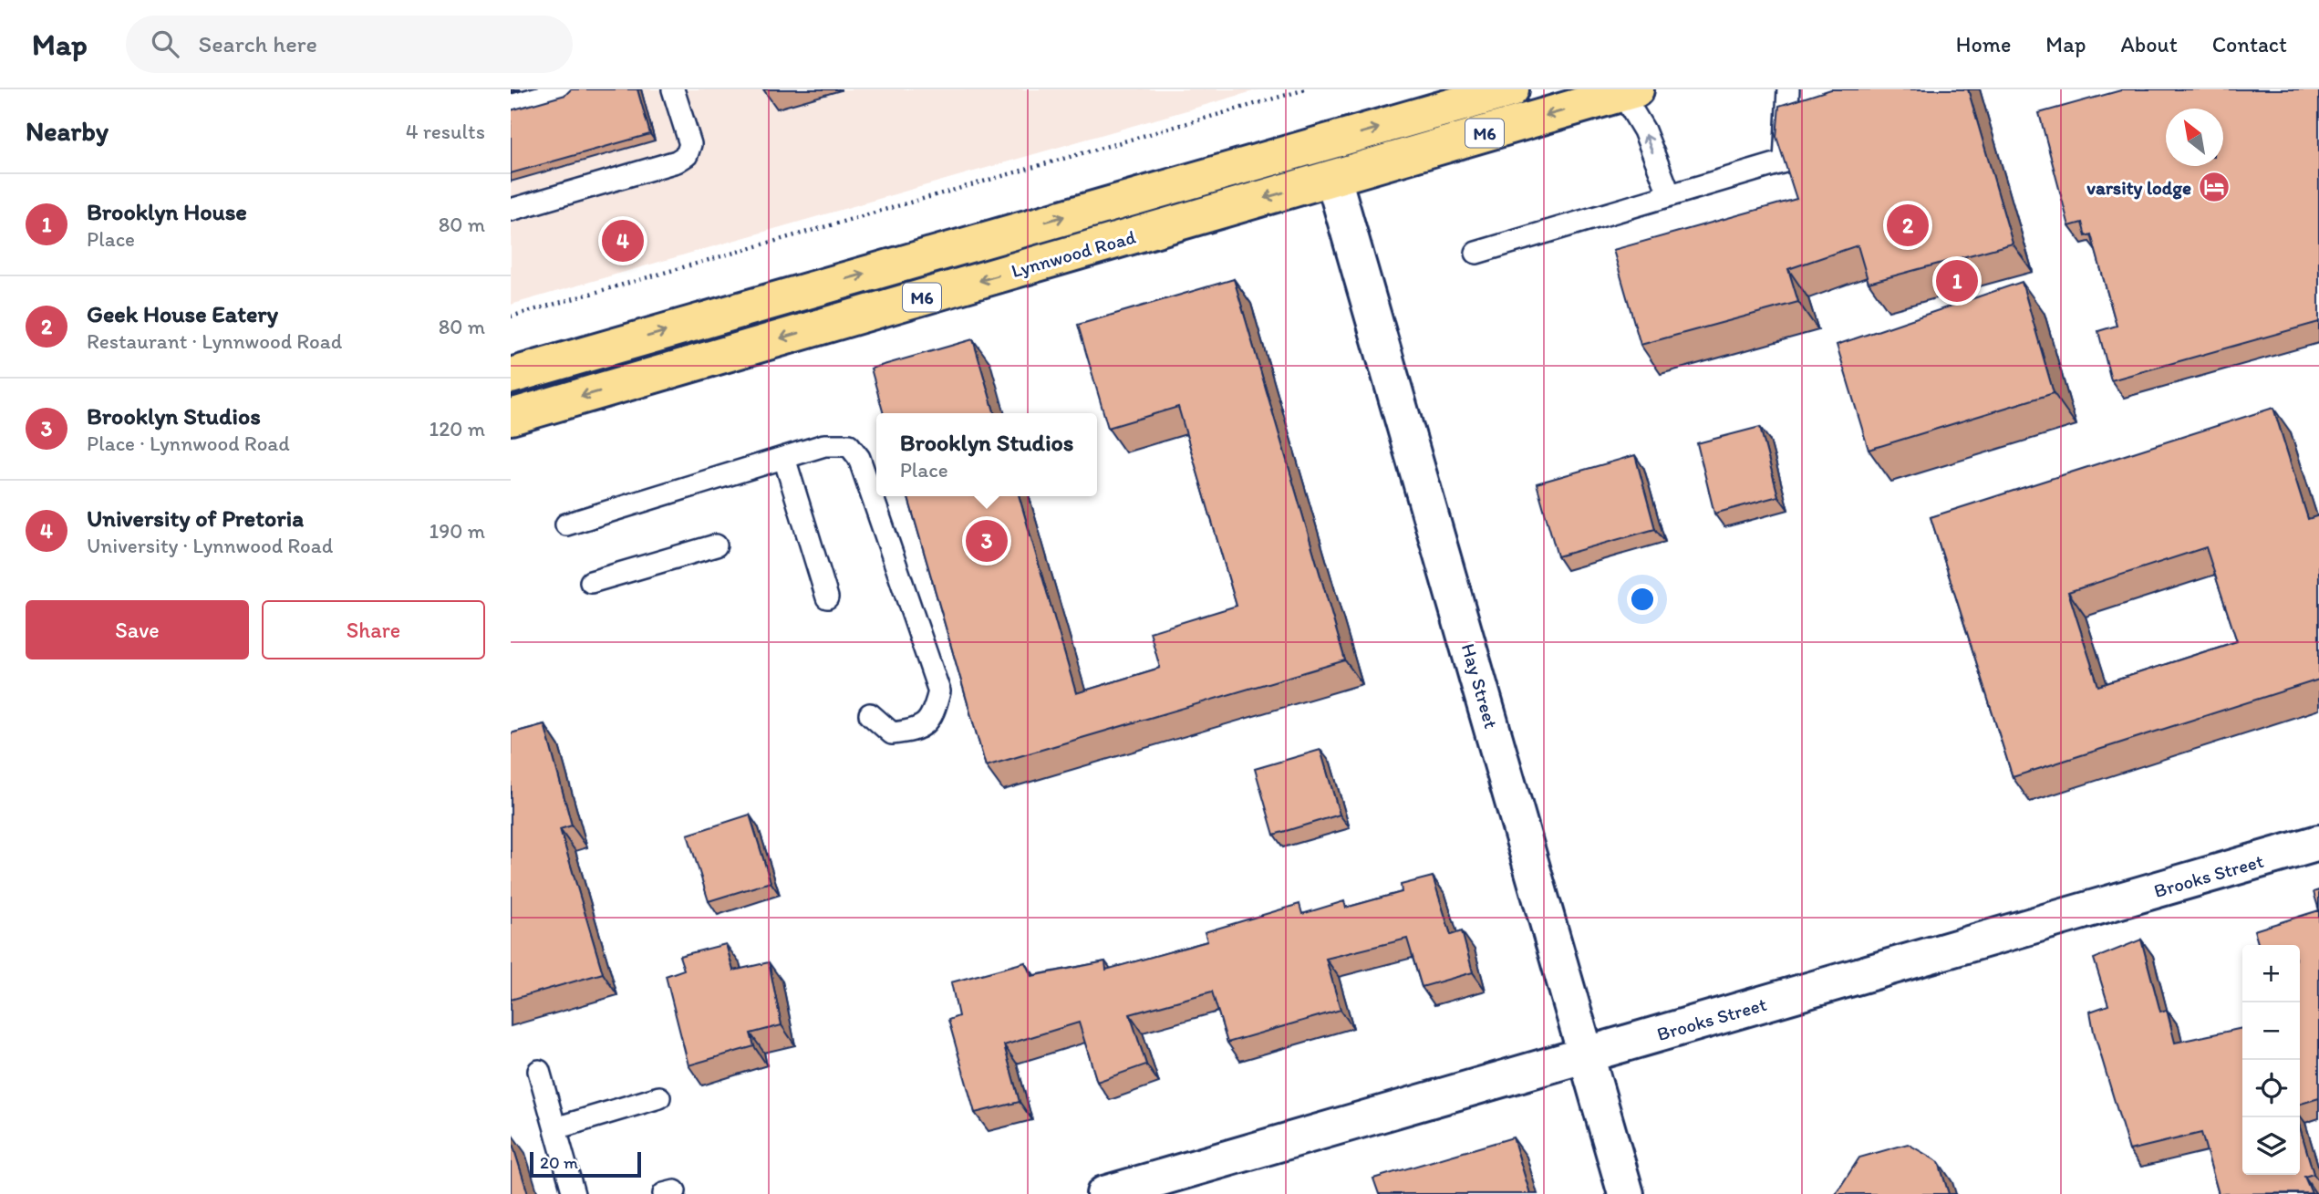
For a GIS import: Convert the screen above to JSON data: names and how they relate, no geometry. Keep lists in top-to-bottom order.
{
  "streets": {
    "main road": ["M6", "Lynnwood Road"],
    "street": ["Hay Street", "Brooks Street"]
  },
  "crossings": [
    ["Lynnwood Road", "Hay Street"],
    ["Hay Street", "Brooks Street"]
  ],
  "places": {
    "hotel": ["varsity lodge"]
  },
  "scale_bar": "20 m",
  "north": "top left",
  "page": {
    "header": "Map",
    "search": "Search here",
    "nav": [
      "Home",
      "Map",
      "About",
      "Contact"
    ],
    "heading": ["Nearby", "4 results"],
    "list": [
      {
        "mark": "1",
        "name": "Brooklyn House",
        "note": "Place",
        "value": "80 m"
      },
      {
        "mark": "2",
        "name": "Geek House Eatery",
        "note": "Restaurant · Lynnwood Road",
        "value": "80 m"
      },
      {
        "mark": "3",
        "name": "Brooklyn Studios",
        "note": "Place · Lynnwood Road",
        "value": "120 m"
      },
      {
        "mark": "4",
        "name": "University of Pretoria",
        "note": "University · Lynnwood Road",
        "value": "190 m"
      }
    ],
    "pins": [
      "2",
      "4",
      "1",
      "3"
    ],
    "popup": ["Brooklyn Studios", "Place"],
    "buttons": ["Save", "Share"],
    "map_buttons": ["+", "−"],
    "scale": "20 m"
  }
}
